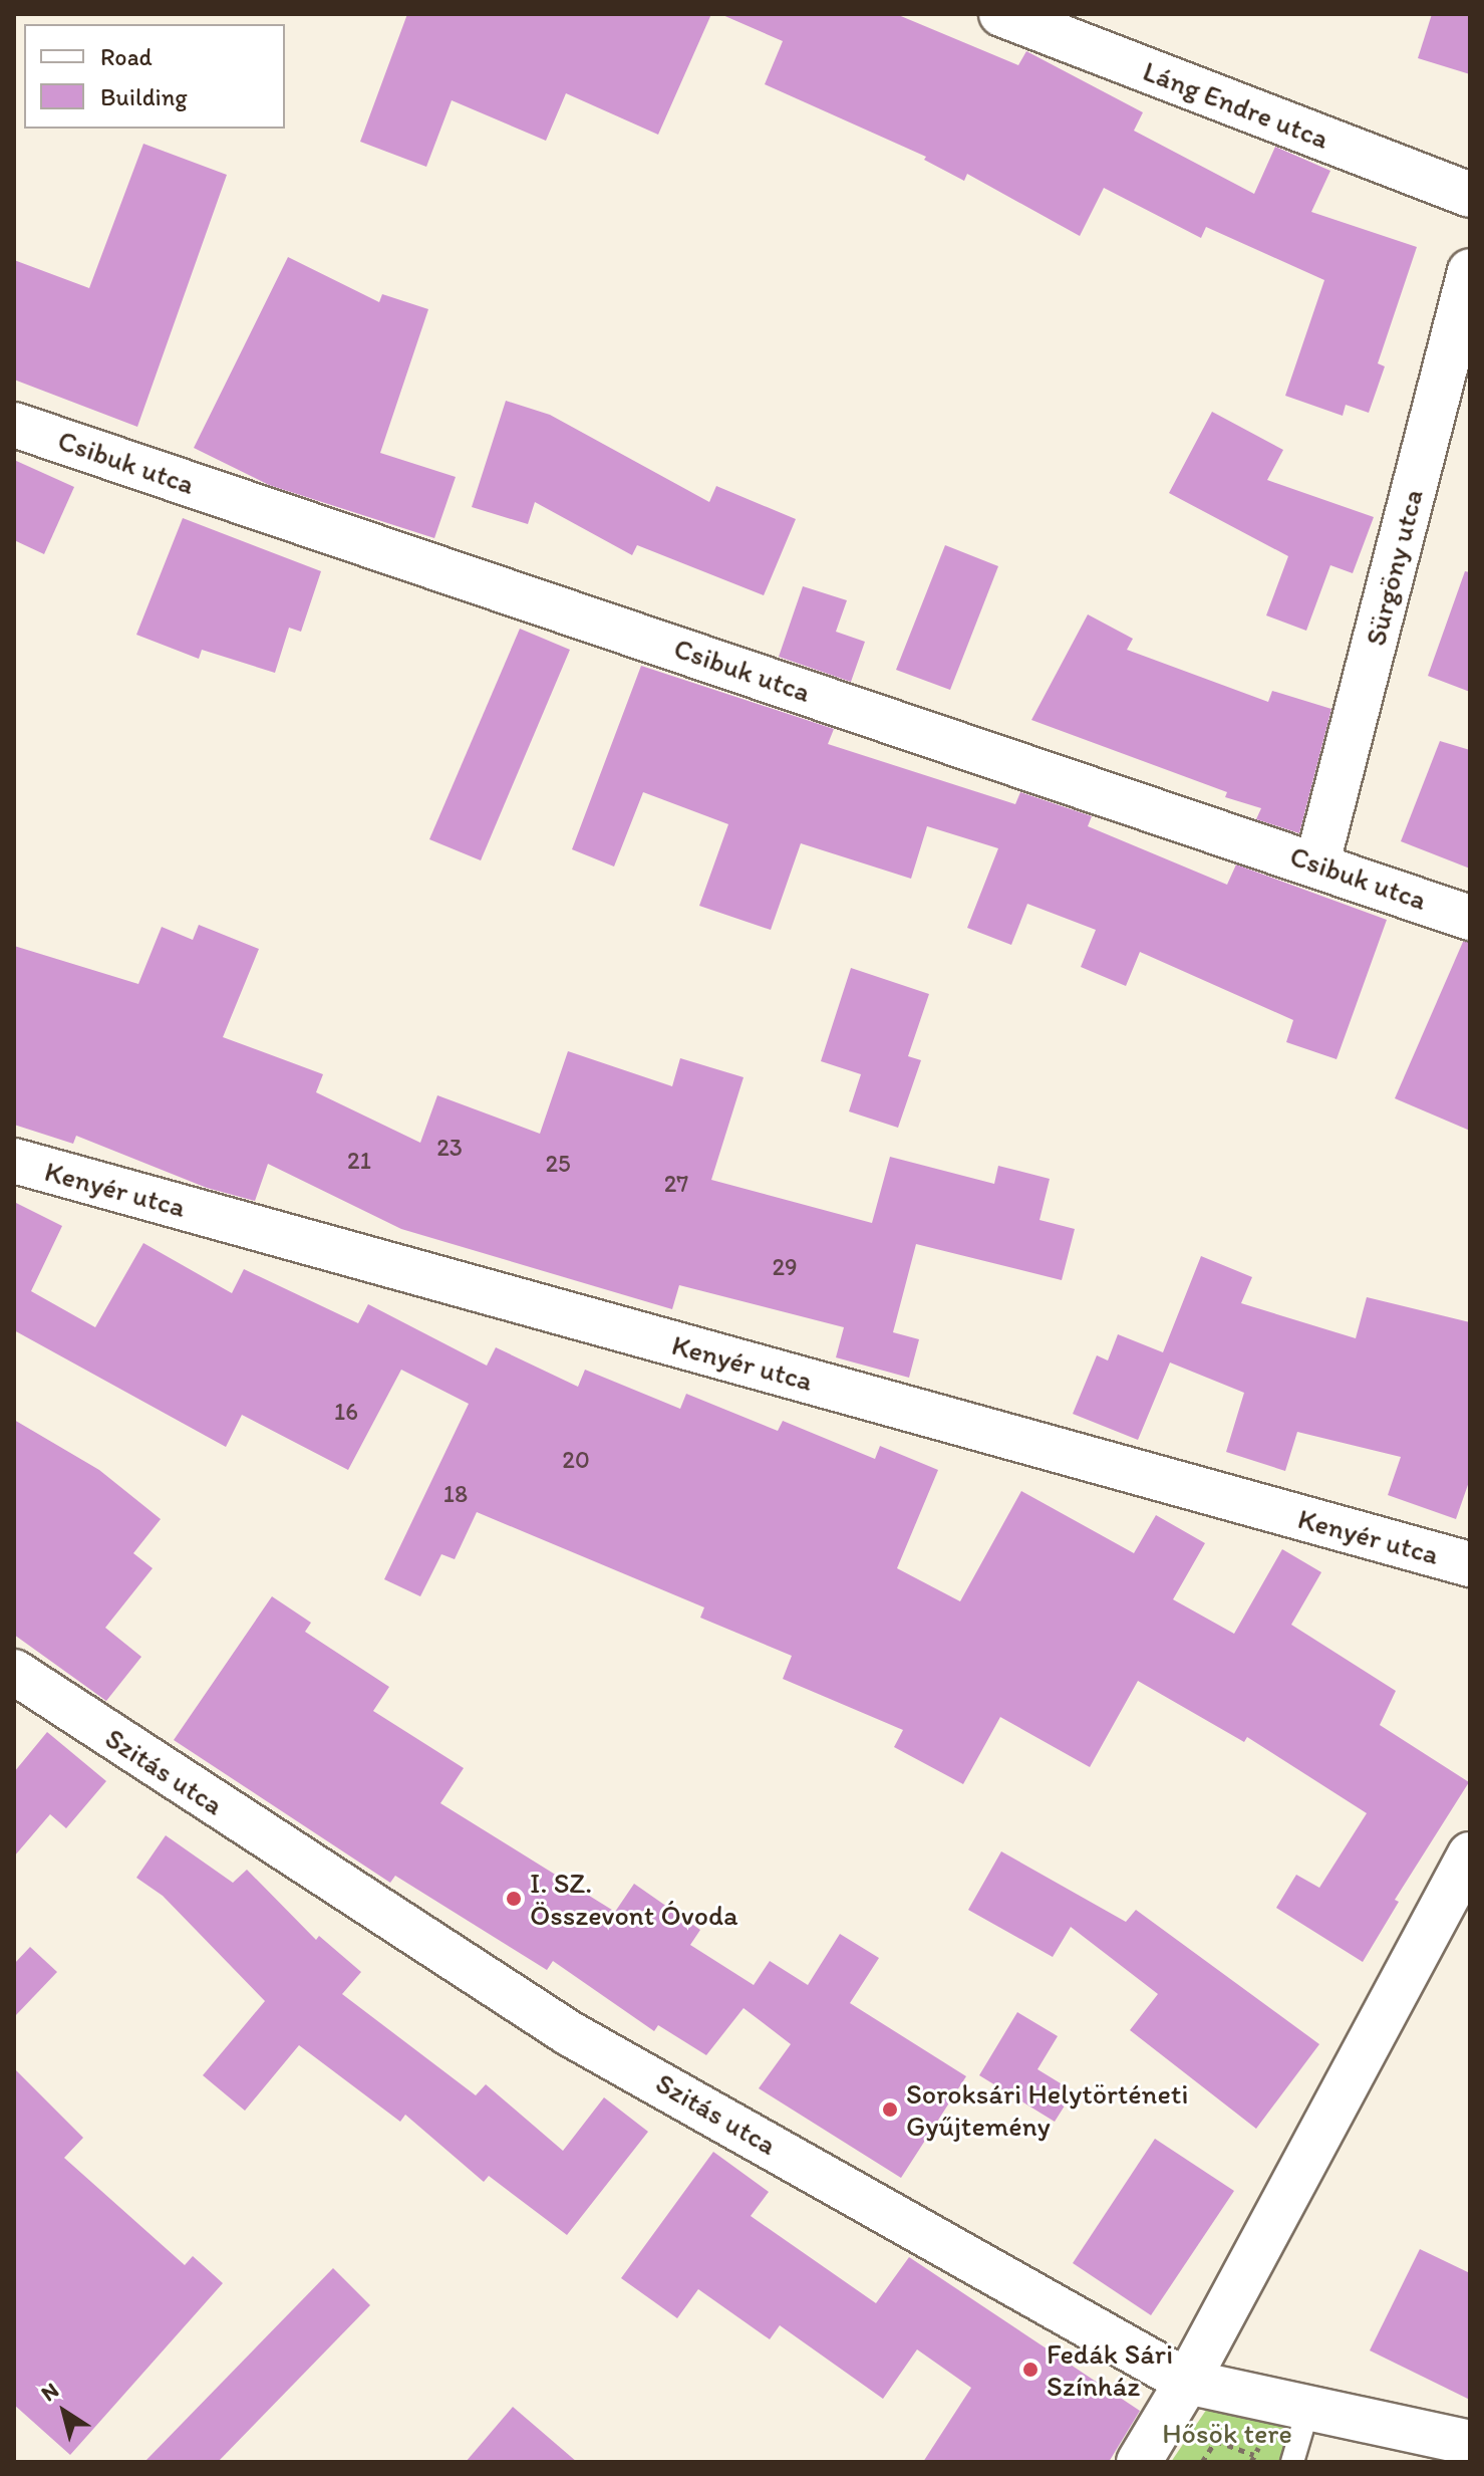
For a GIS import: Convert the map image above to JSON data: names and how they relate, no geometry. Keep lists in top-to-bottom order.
{
  "streets": {
    "street": [
      "Láng Endre utca",
      "Csibuk utca",
      "Sürgöny utca",
      "Kenyér utca",
      "Szitás utca"
    ]
  },
  "crossings": [
    ["Csibuk utca", "Sürgöny utca"]
  ],
  "parks": ["Hősök tere"],
  "places": ["I. SZ. Összevont Óvoda", "Soroksári Helytörténeti Gyűjtemény", "Fedák Sári Színház"],
  "house_numbers": [
    "23",
    "21",
    "25",
    "27",
    "29",
    "16",
    "20",
    "18"
  ],
  "legend": ["Road", "Building"],
  "north": "top left"
}
